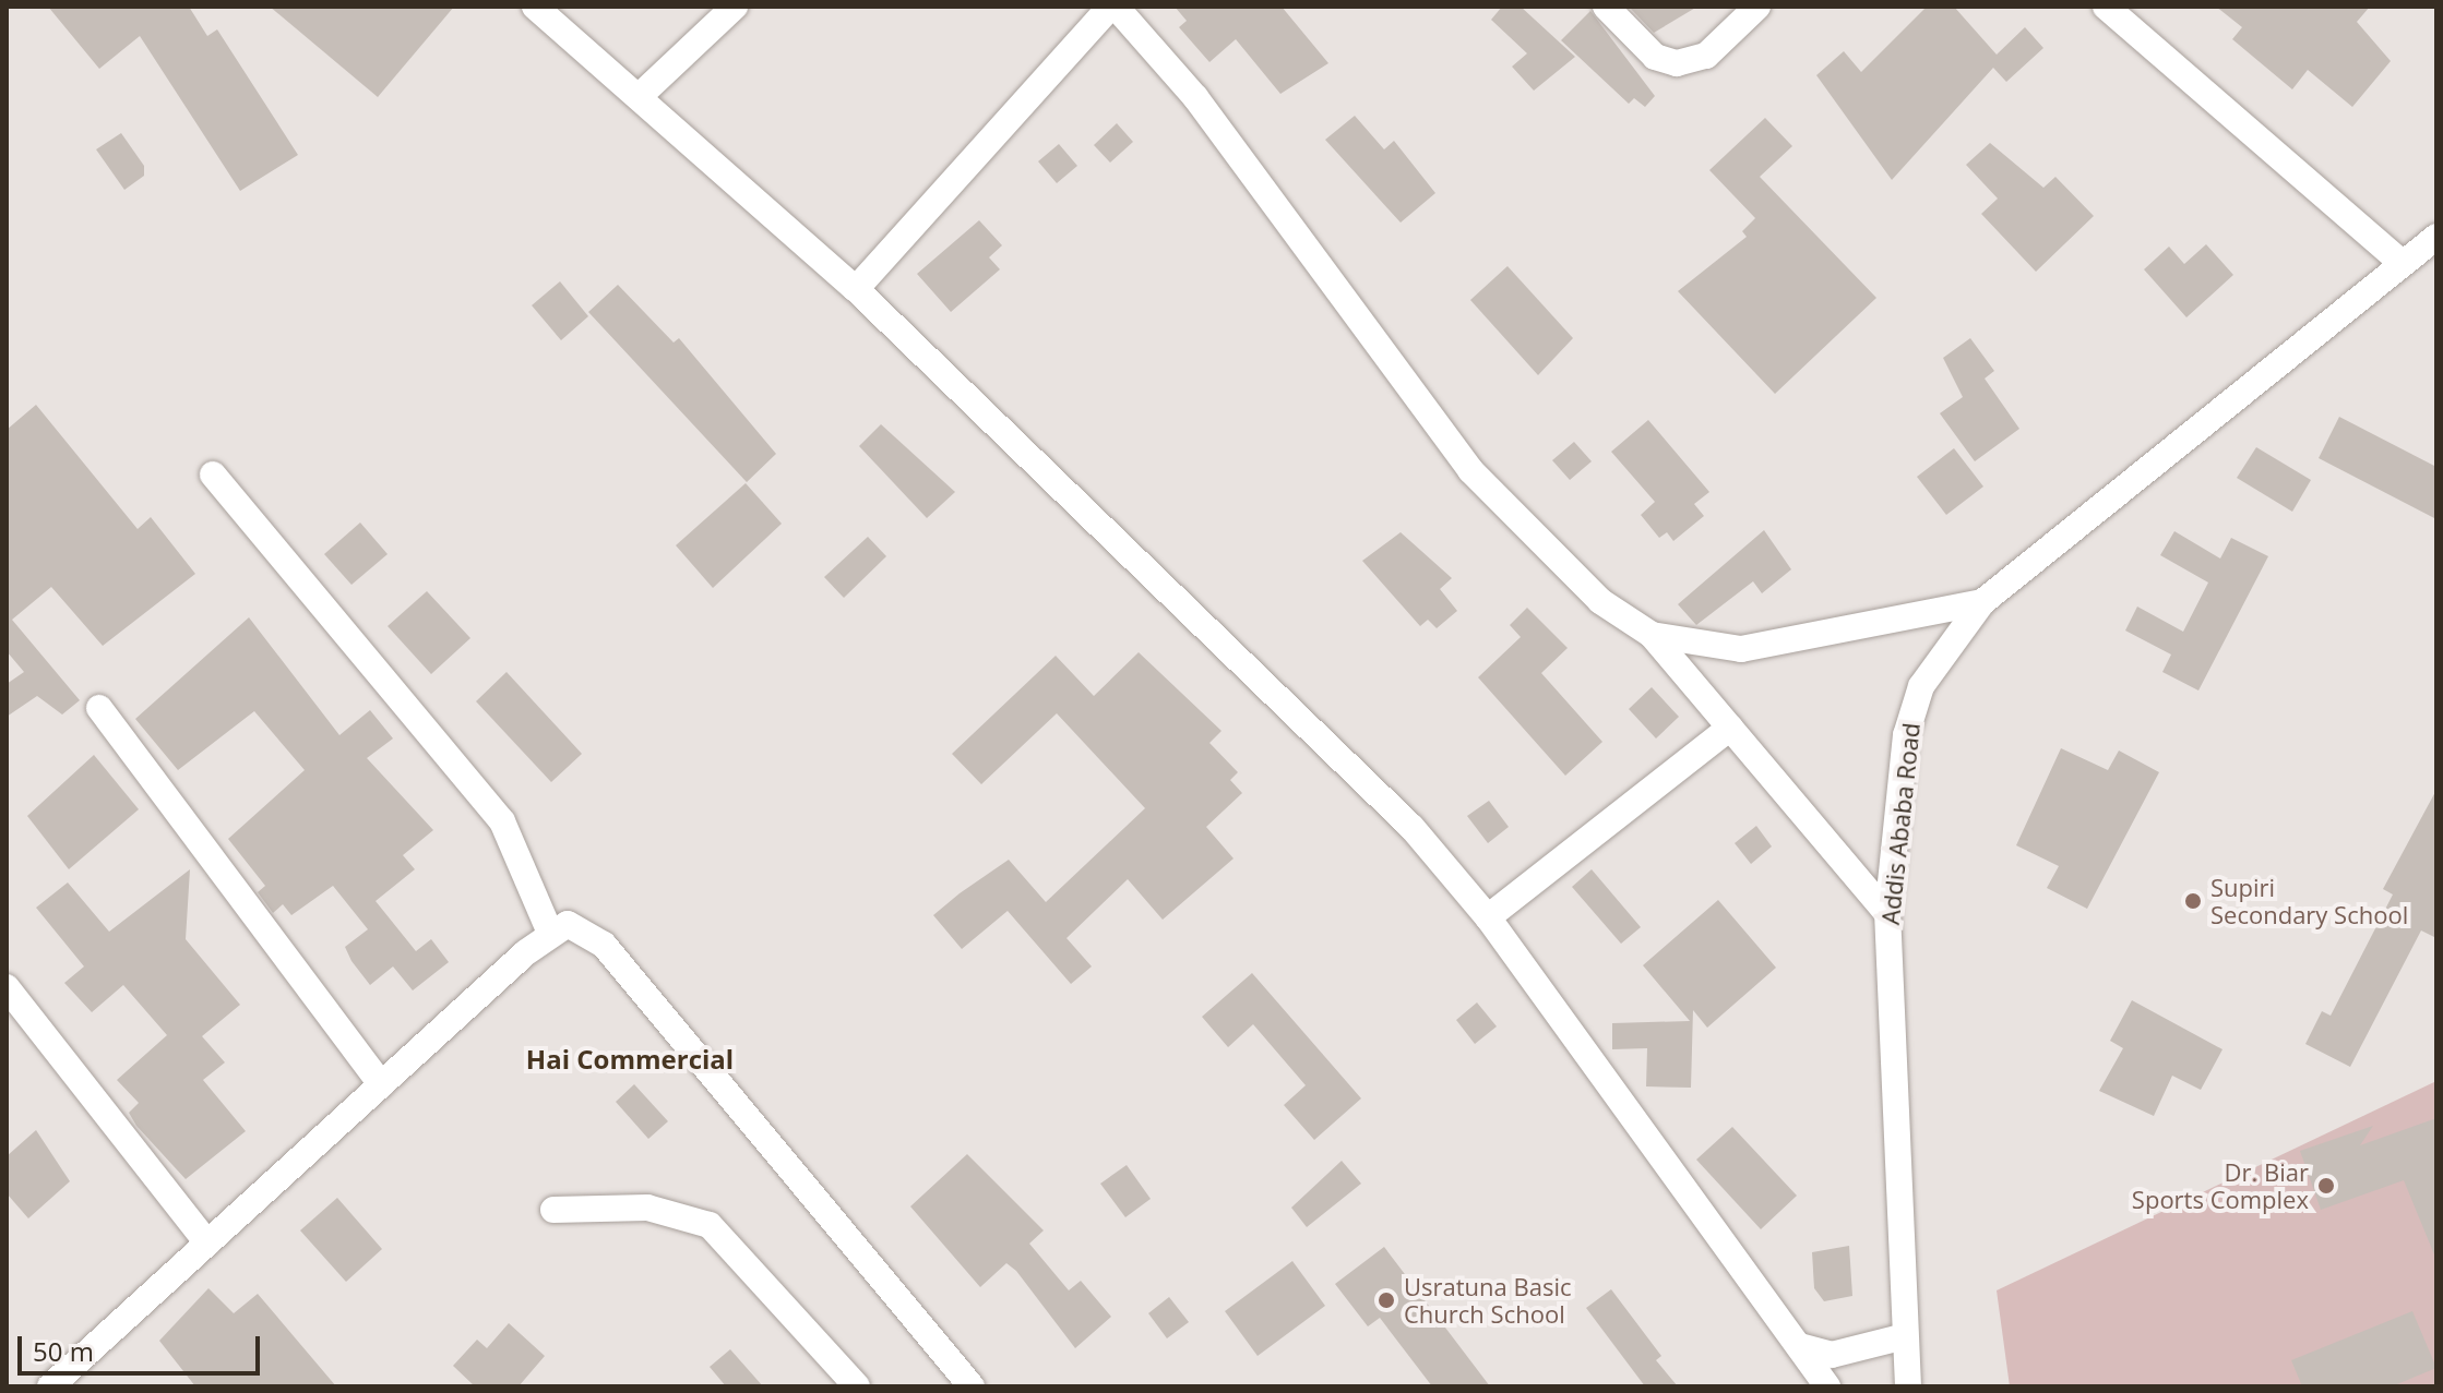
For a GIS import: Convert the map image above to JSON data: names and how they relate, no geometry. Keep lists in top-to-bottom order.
{
  "streets": {
    "street": ["Addis Ababa Road"]
  },
  "districts": ["Hai Commercial"],
  "places": ["Supiri Secondary School", "Dr. Biar Sports Complex", "Usratuna Basic Church School"],
  "scale_bar": "50 m"
}
